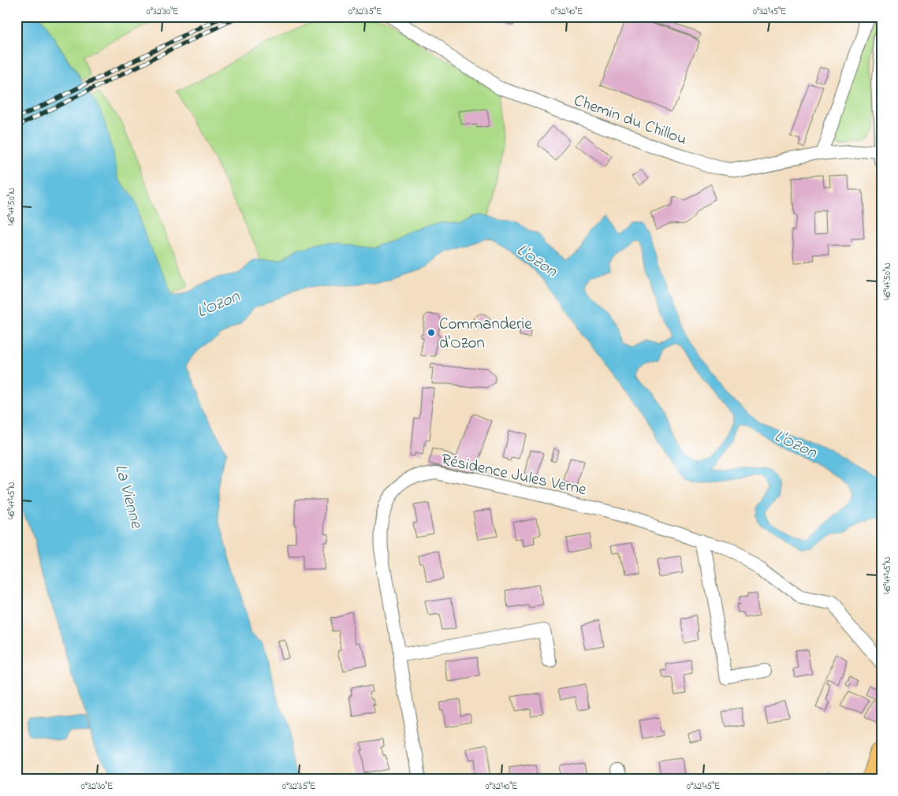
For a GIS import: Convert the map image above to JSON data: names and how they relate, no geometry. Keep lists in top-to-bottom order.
{
  "streets": {
    "street": ["Chemin du Chillou", "Résidence Jules Verne"]
  },
  "water": ["L'Ozon", "La Vienne"],
  "places": ["Commanderie d'Ozon"],
  "coordinates": [
    "0°32'30\"E",
    "0°32'35\"E",
    "0°32'40\"E",
    "0°32'45\"E",
    "46°47'50\"N",
    "46°47'45\"N"
  ]
}
